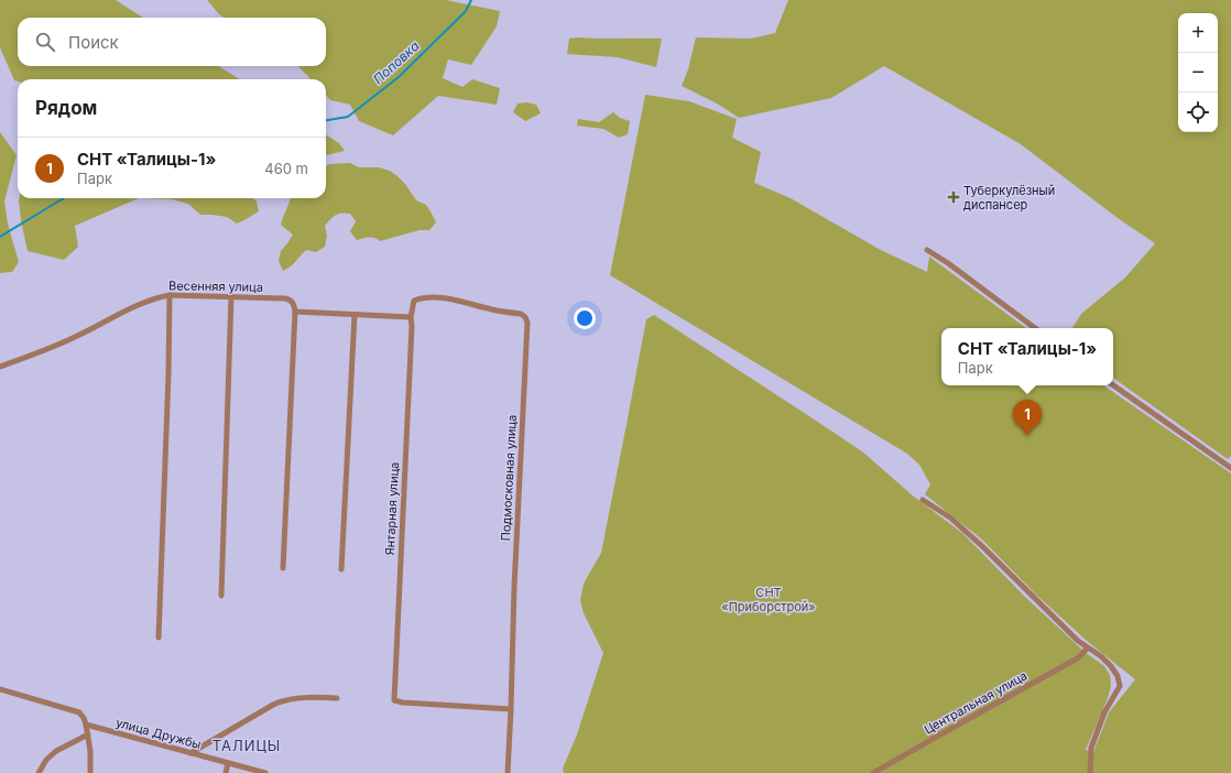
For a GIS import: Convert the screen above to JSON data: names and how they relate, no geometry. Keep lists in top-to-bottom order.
{
  "streets": {
    "street": [
      "Весенняя улица",
      "Подмосковная улица",
      "Янтарная улица",
      "Центральная улица",
      "улица Дружбы"
    ]
  },
  "crossings": [
    ["Подмосковная улица", "Янтарная улица"]
  ],
  "districts": ["ТАЛИЦЫ"],
  "water": ["Поповка"],
  "parks": ["СНТ «Приборстрой»"],
  "places": {
    "health": ["Туберкулёзный диспансер"]
  },
  "page": {
    "map_buttons": ["+", "−"],
    "search": "Поиск",
    "heading": "Рядом",
    "list": [
      {
        "mark": "1",
        "name": "СНТ «Талицы-1»",
        "note": "Парк",
        "value": "460 m"
      }
    ],
    "popup": ["СНТ «Талицы-1»", "Парк"],
    "pins": "1"
  }
}
